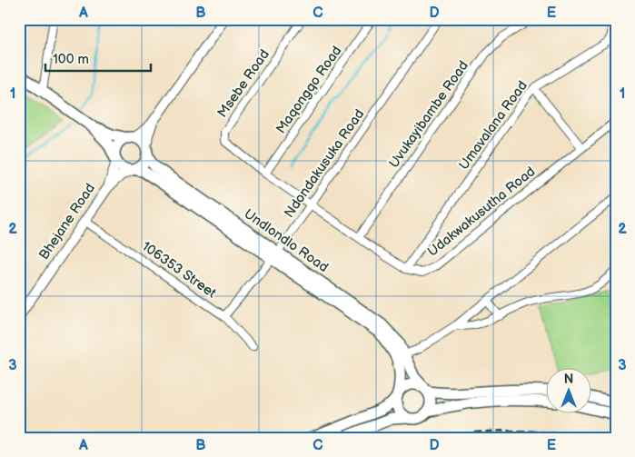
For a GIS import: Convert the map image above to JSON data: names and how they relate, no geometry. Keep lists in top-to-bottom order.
{
  "streets": {
    "main road": ["Undlondlo Road"],
    "street": [
      "Msebe Road",
      "Maqongqo Road",
      "Uvukayibambe Road",
      "Umavalana Road",
      "Ndondakusuka Road",
      "Udakwakusutha Road",
      "Bhejane Road",
      "106353 Street"
    ]
  },
  "crossings": [
    ["Msebe Road", "Maqongqo Road"],
    ["Msebe Road", "Ndondakusuka Road"],
    ["Umavalana Road", "Udakwakusutha Road"],
    ["Ndondakusuka Road", "Undlondlo Road"],
    ["Ndondakusuka Road", "106353 Street"],
    ["Bhejane Road", "Undlondlo Road"],
    ["Bhejane Road", "106353 Street"]
  ],
  "scale_bar": "100 m",
  "north": "top",
  "grid": {
    "columns": [
      "A",
      "B",
      "C",
      "D",
      "E"
    ],
    "rows": ["1", "2", "3"]
  }
}
